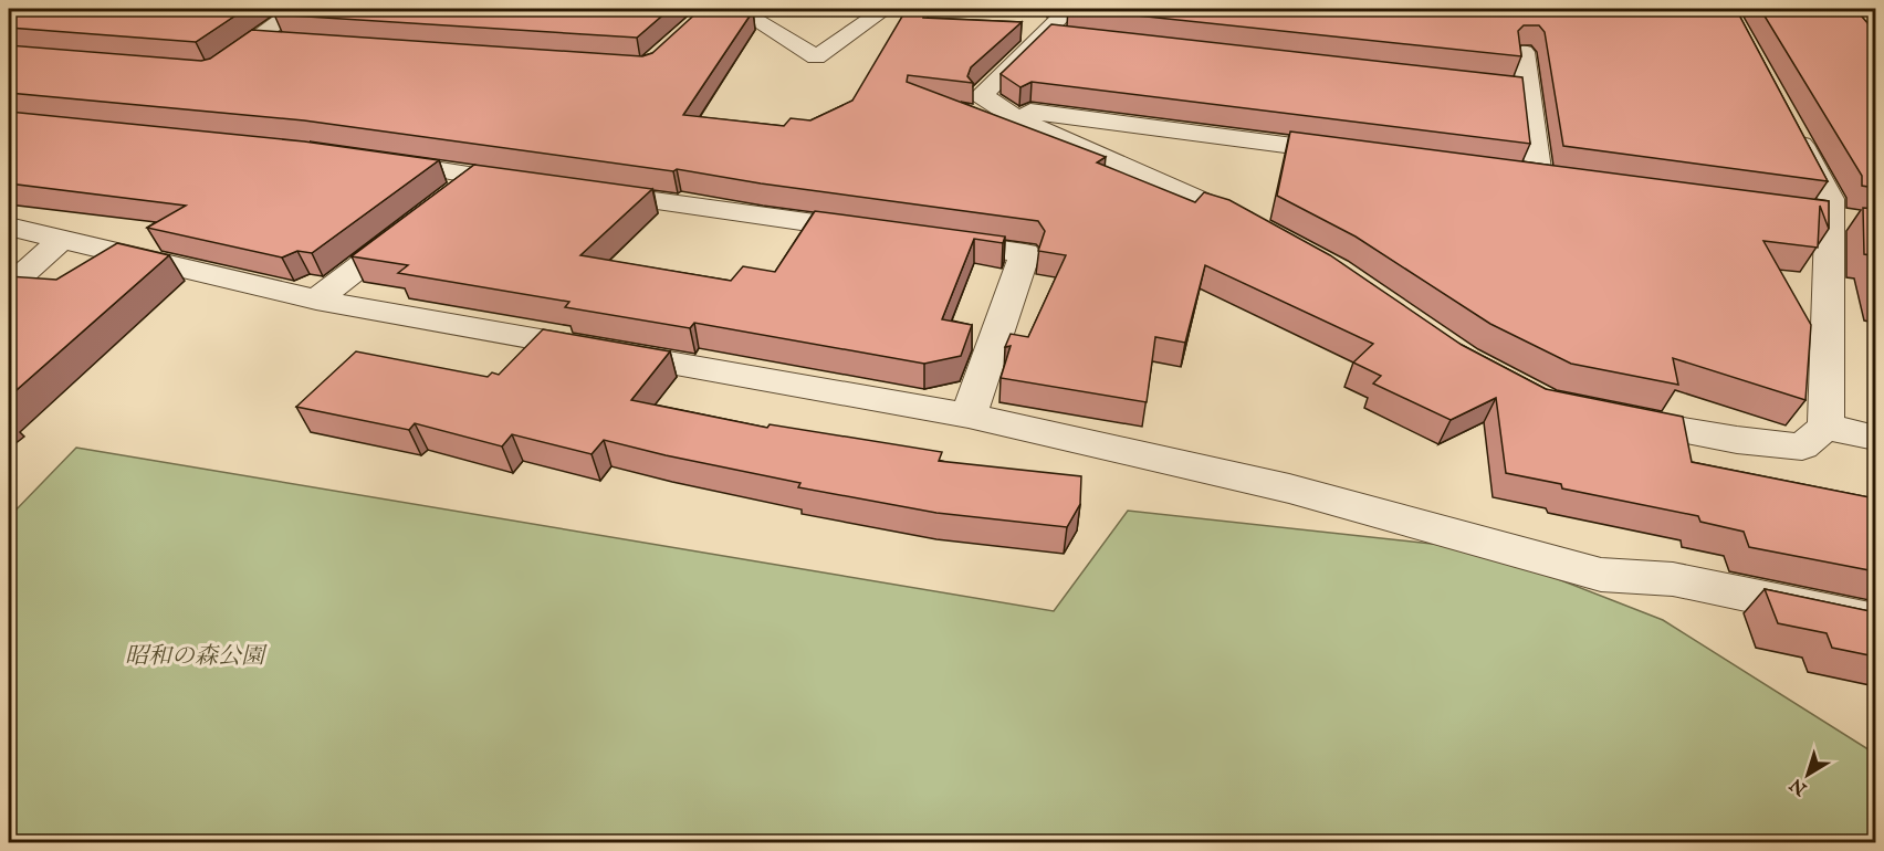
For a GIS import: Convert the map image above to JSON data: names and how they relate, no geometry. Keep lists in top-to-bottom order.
{
  "parks": ["昭和の森公園"],
  "north": "bottom left"
}
